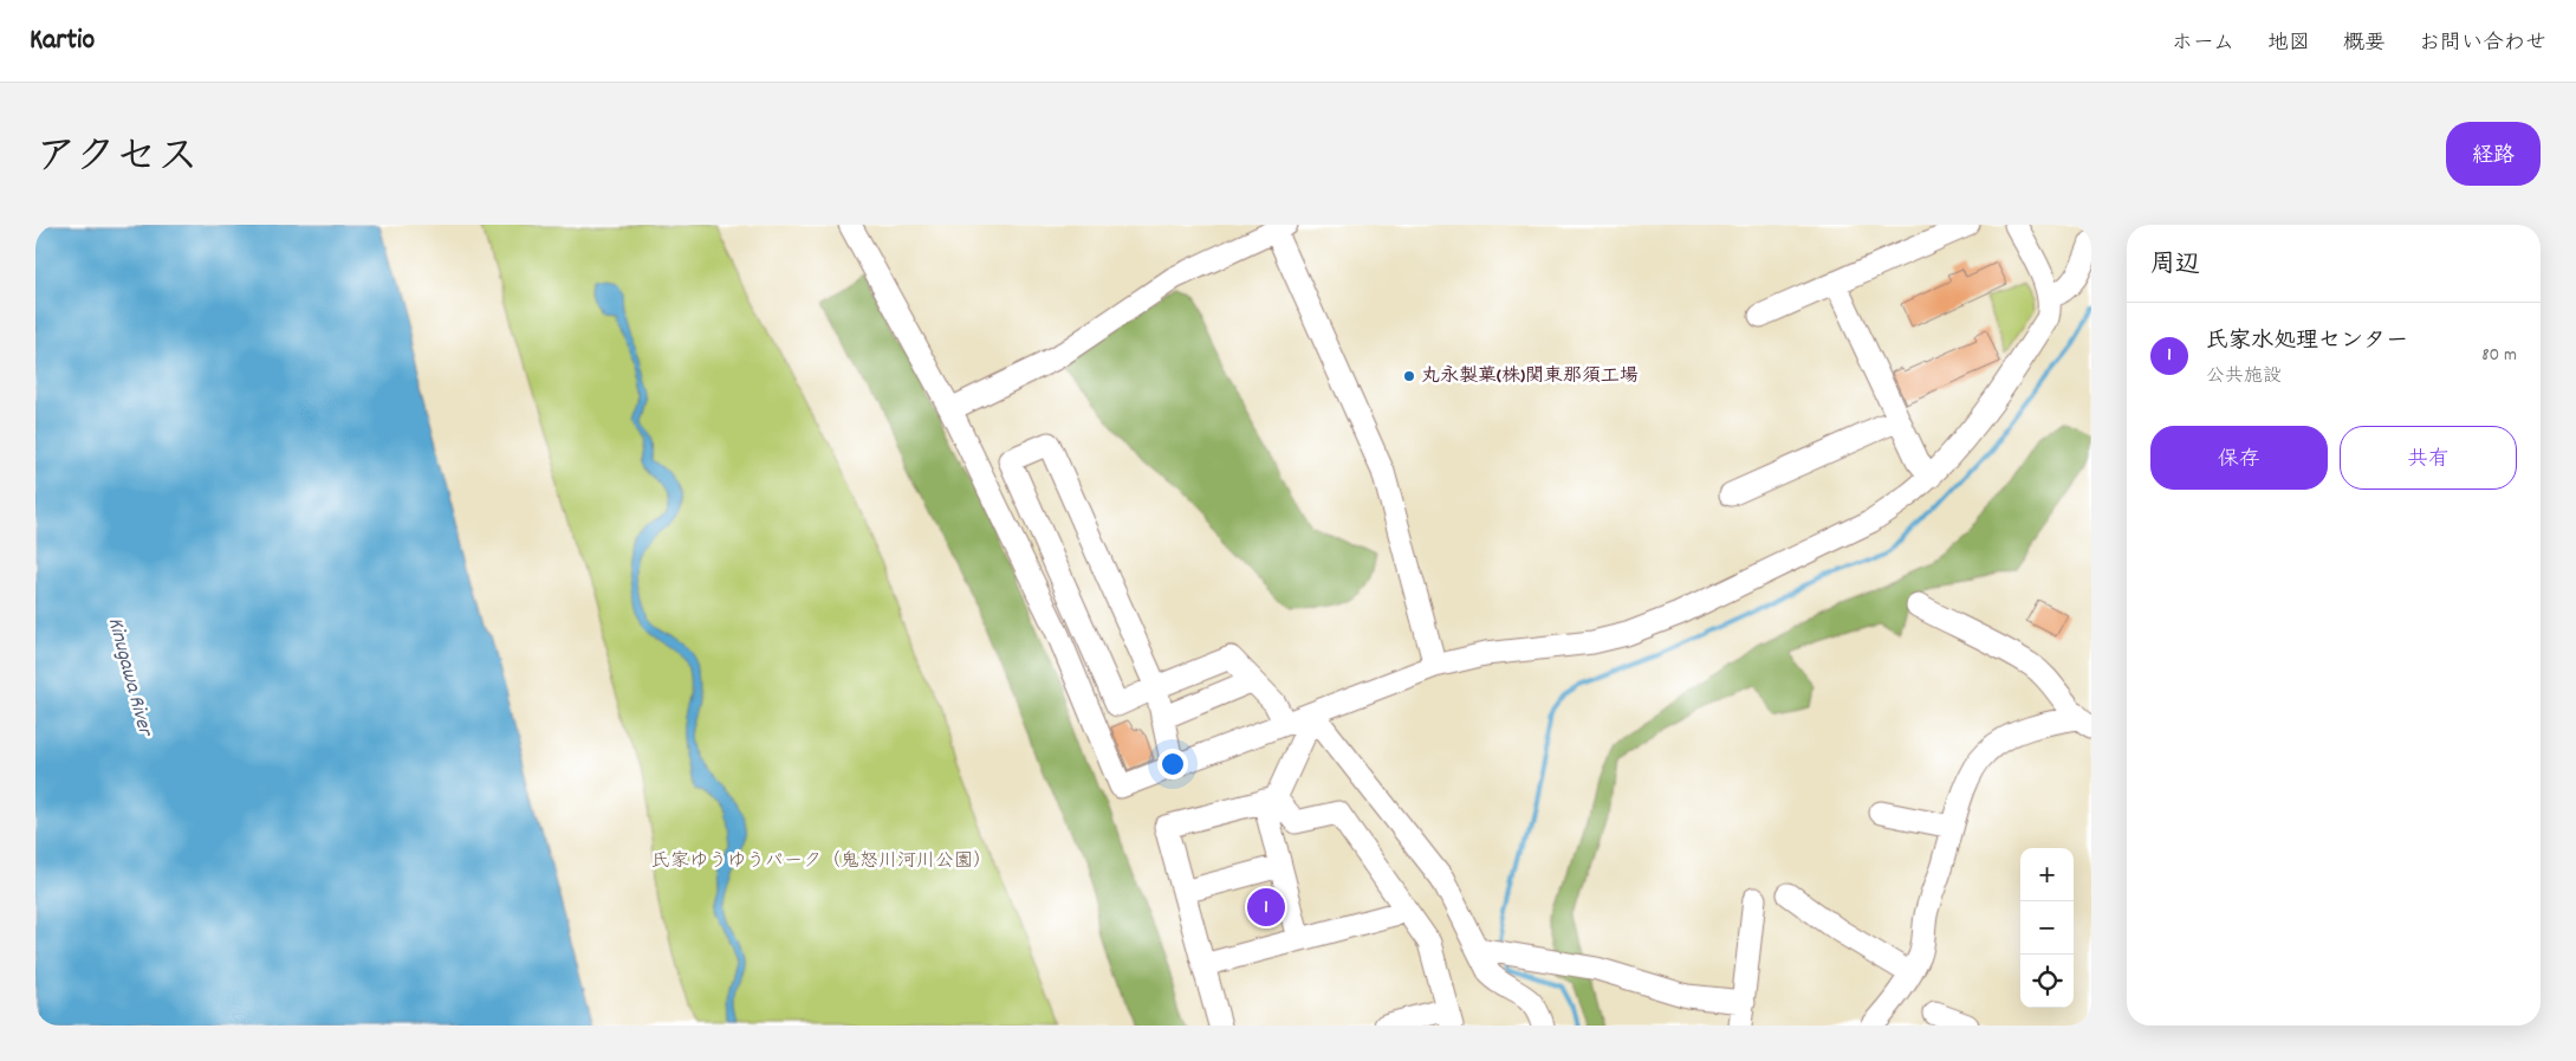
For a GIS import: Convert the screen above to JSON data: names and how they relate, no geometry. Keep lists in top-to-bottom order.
{
  "water": ["Kinugawa River"],
  "parks": ["氏家ゆうゆうパーク（鬼怒川河川公園）"],
  "places": ["丸永製菓(株)関東那須工場"],
  "page": {
    "header": "Kartio",
    "nav": [
      "ホーム",
      "地図",
      "概要",
      "お問い合わせ"
    ],
    "title": "アクセス",
    "buttons": [
      "経路",
      ["保存", "共有"]
    ],
    "heading": "周辺",
    "list": [
      {
        "mark": "1",
        "name": "氏家水処理センター",
        "note": "公共施設",
        "value": "80 m"
      }
    ],
    "map_buttons": ["+", "−"],
    "pins": "1"
  }
}
